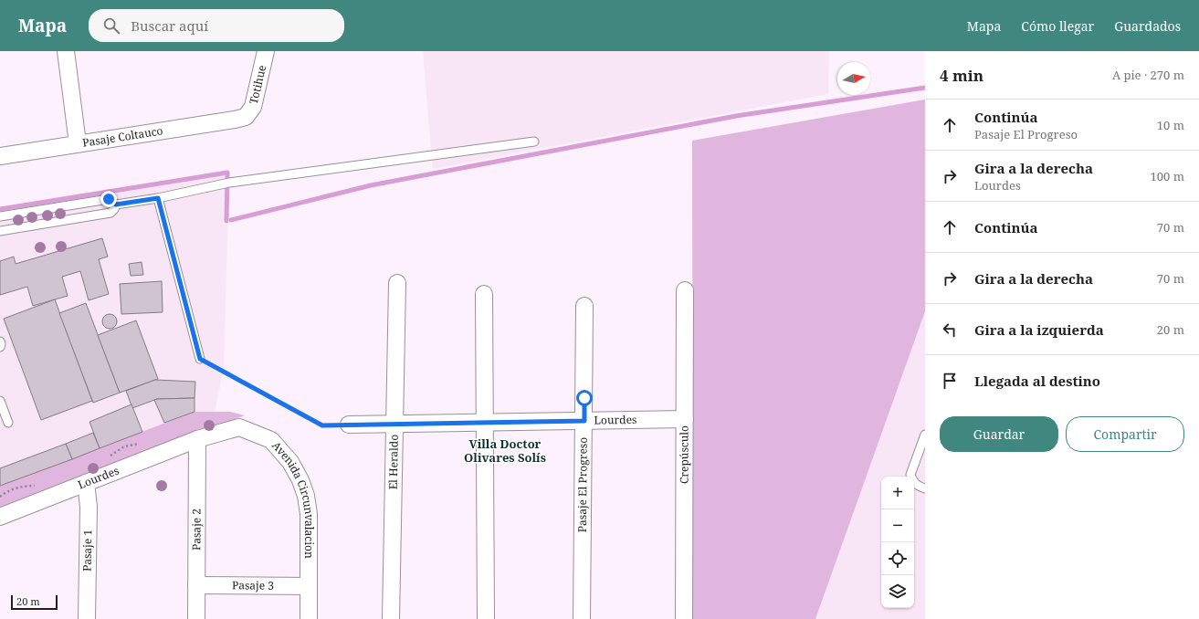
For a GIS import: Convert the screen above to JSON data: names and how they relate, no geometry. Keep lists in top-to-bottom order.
{
  "streets": {
    "street": [
      "Totihue",
      "Pasaje Coltauco",
      "Lourdes",
      "Crepúsculo",
      "El Heraldo",
      "Pasaje El Progreso",
      "Avenida Circunvalacion",
      "Pasaje 2",
      "Pasaje 1",
      "Pasaje 3"
    ]
  },
  "crossings": [
    ["Totihue", "Pasaje Coltauco"],
    ["Lourdes", "Crepúsculo"],
    ["Lourdes", "El Heraldo"],
    ["Lourdes", "Pasaje El Progreso"],
    ["Lourdes", "Avenida Circunvalacion"],
    ["Lourdes", "Pasaje 2"],
    ["Lourdes", "Pasaje 1"],
    ["Avenida Circunvalacion", "Pasaje 2"],
    ["Avenida Circunvalacion", "Pasaje 3"],
    ["Pasaje 2", "Pasaje 3"]
  ],
  "districts": ["Villa Doctor Olivares Solís"],
  "scale_bar": "20 m",
  "north": "right",
  "page": {
    "header": "Mapa",
    "search": "Buscar aquí",
    "nav": ["Mapa", "Cómo llegar", "Guardados"],
    "heading": ["4 min", "A pie · 270 m"],
    "list": [
      ["Continúa", "Pasaje El Progreso", "10 m"],
      ["Gira a la derecha", "Lourdes", "100 m"],
      ["Continúa", "70 m"],
      ["Gira a la derecha", "70 m"],
      ["Gira a la izquierda", "20 m"],
      "Llegada al destino"
    ],
    "buttons": ["Guardar", "Compartir"],
    "map_buttons": ["+", "−"],
    "scale": "20 m"
  }
}
